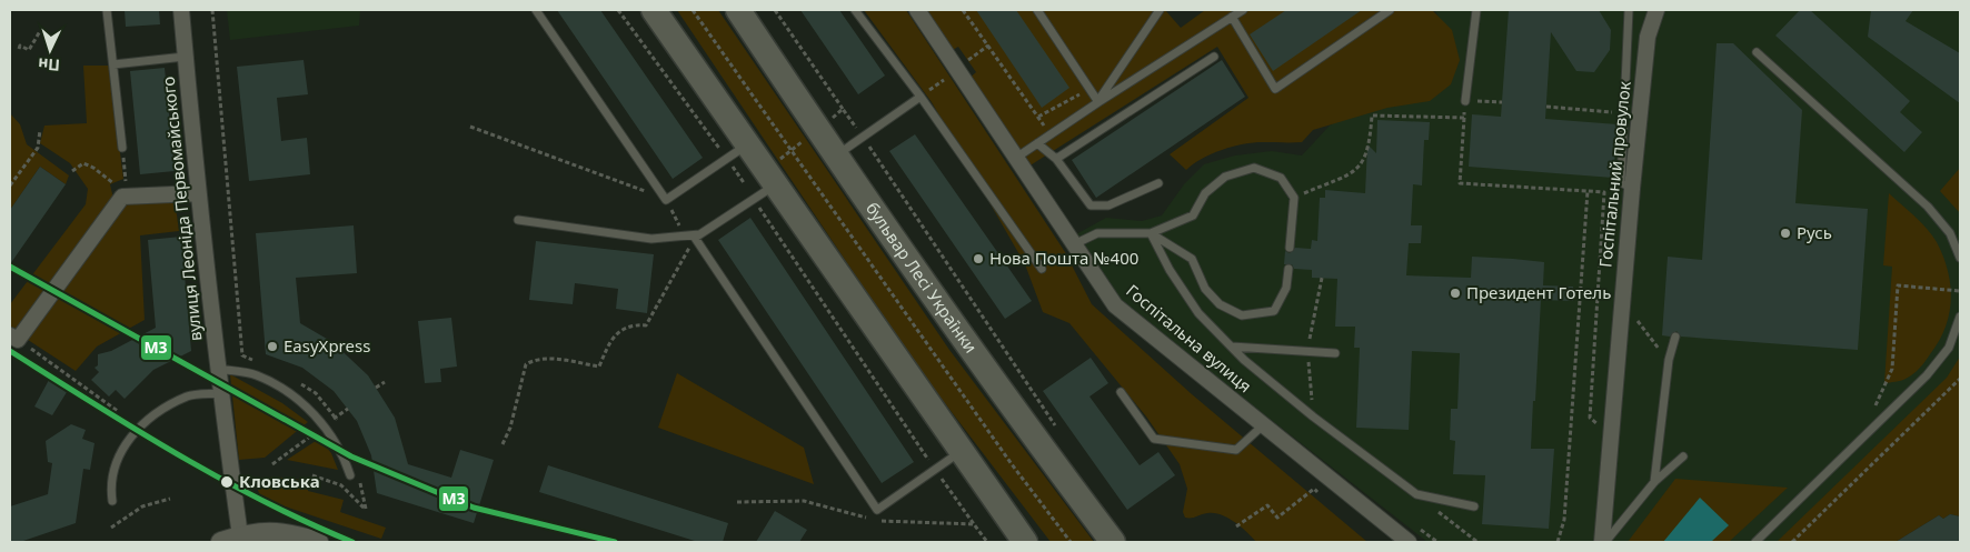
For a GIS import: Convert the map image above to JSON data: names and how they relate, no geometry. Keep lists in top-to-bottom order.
{
  "streets": {
    "main road": ["бульвар Лесі Українки"],
    "street": ["Госпітальний провулок", "вулиця Леоніда Первомайського", "Госпітальна вулиця"]
  },
  "places": [
    "Русь",
    "Нова Пошта №400",
    "Президент Готель",
    "EasyXpress",
    "Кловська"
  ],
  "lines": ["transit line M3"],
  "north": "bottom"
}
